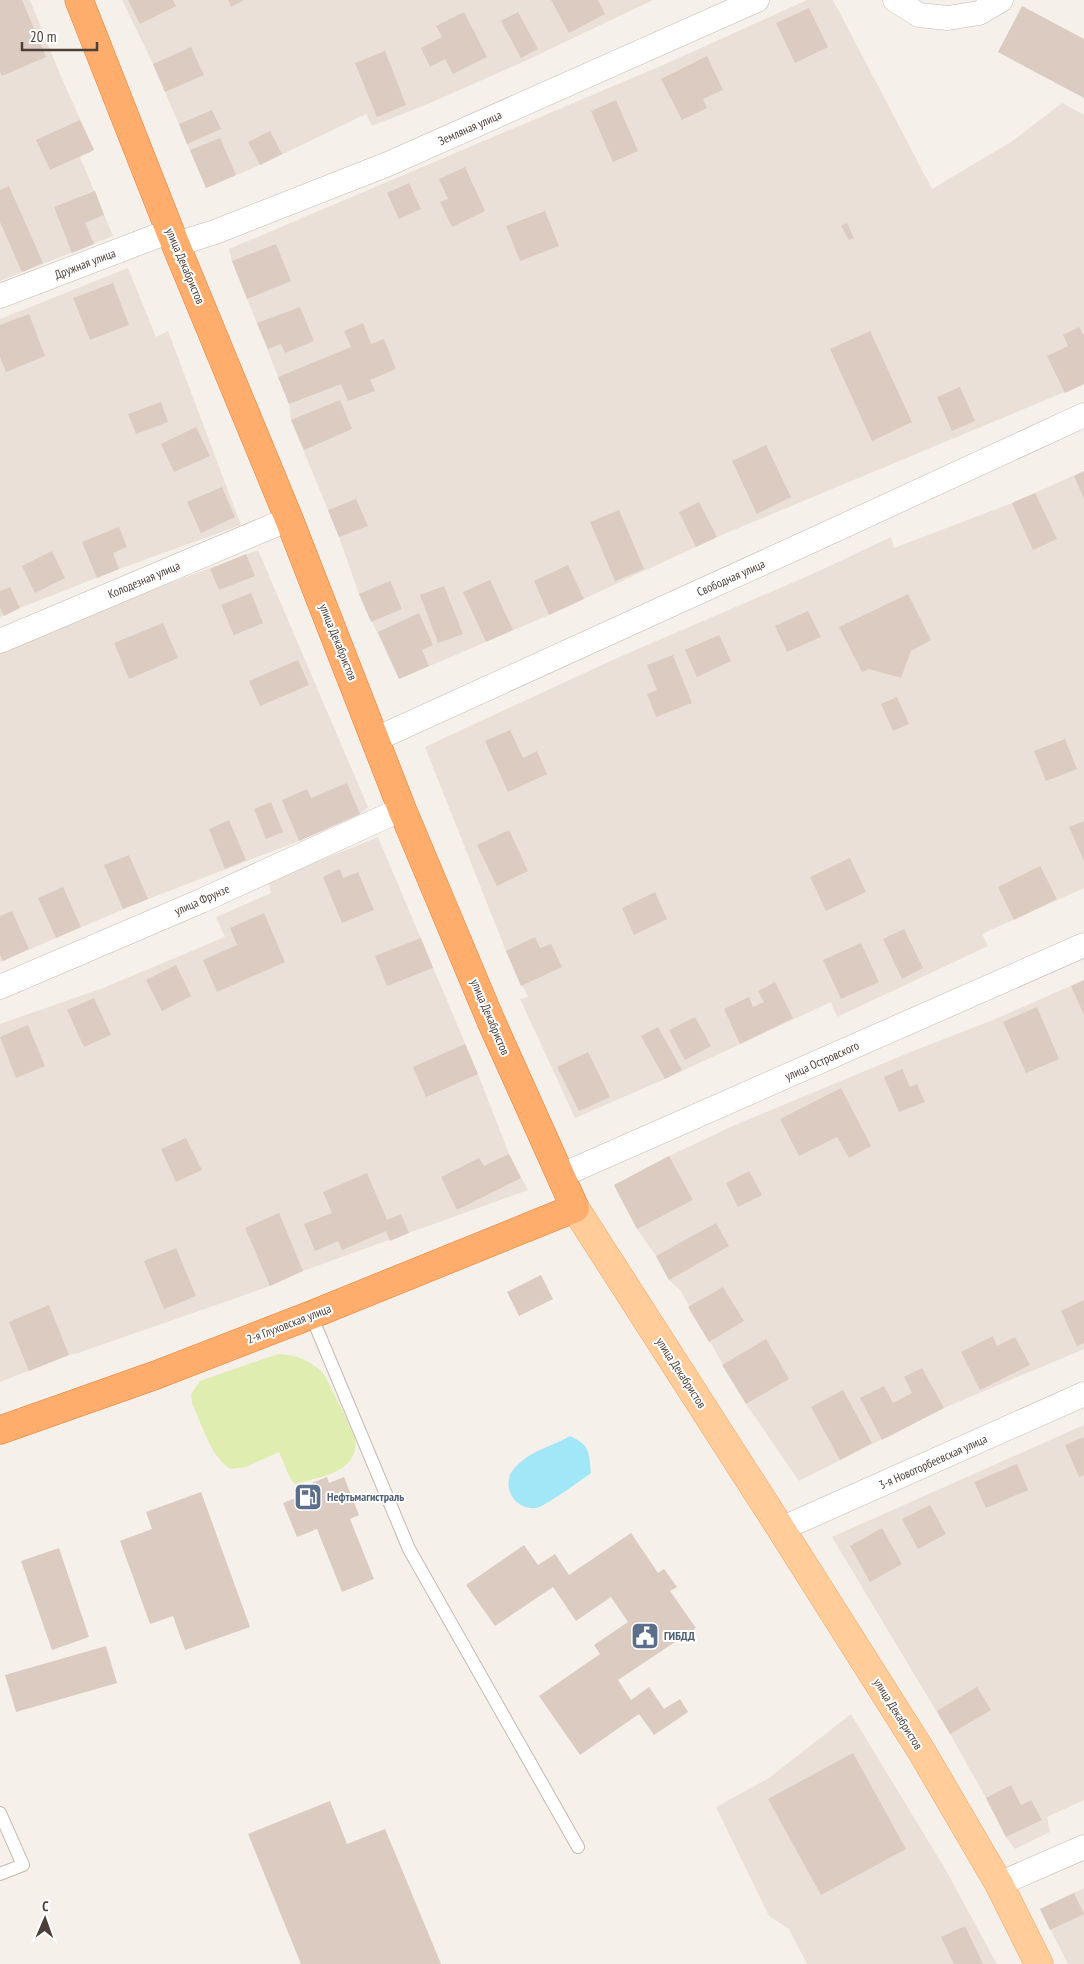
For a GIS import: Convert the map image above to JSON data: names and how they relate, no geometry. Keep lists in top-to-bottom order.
{
  "streets": {
    "highway": ["улица Декабристов", "2-я Глуховская улица"],
    "street": [
      "Земляная улица",
      "Дружная улица",
      "Свободная улица",
      "Колодезная улица",
      "улица Фрунзе",
      "улица Островского",
      "3-я Новоторбеевская улица"
    ]
  },
  "crossings": [
    ["Земляная улица", "Дружная улица"],
    ["Земляная улица", "улица Декабристов"],
    ["Дружная улица", "улица Декабристов"],
    ["улица Декабристов", "Свободная улица"],
    ["улица Декабристов", "Колодезная улица"],
    ["улица Декабристов", "улица Фрунзе"],
    ["улица Декабристов", "улица Островского"],
    ["улица Декабристов", "2-я Глуховская улица"],
    ["улица Декабристов", "3-я Новоторбеевская улица"]
  ],
  "places": {
    "fuel station": ["Нефтьмагистраль"],
    "public building": ["ГИБДД"]
  },
  "scale_bar": "20 m",
  "north": "top"
}
